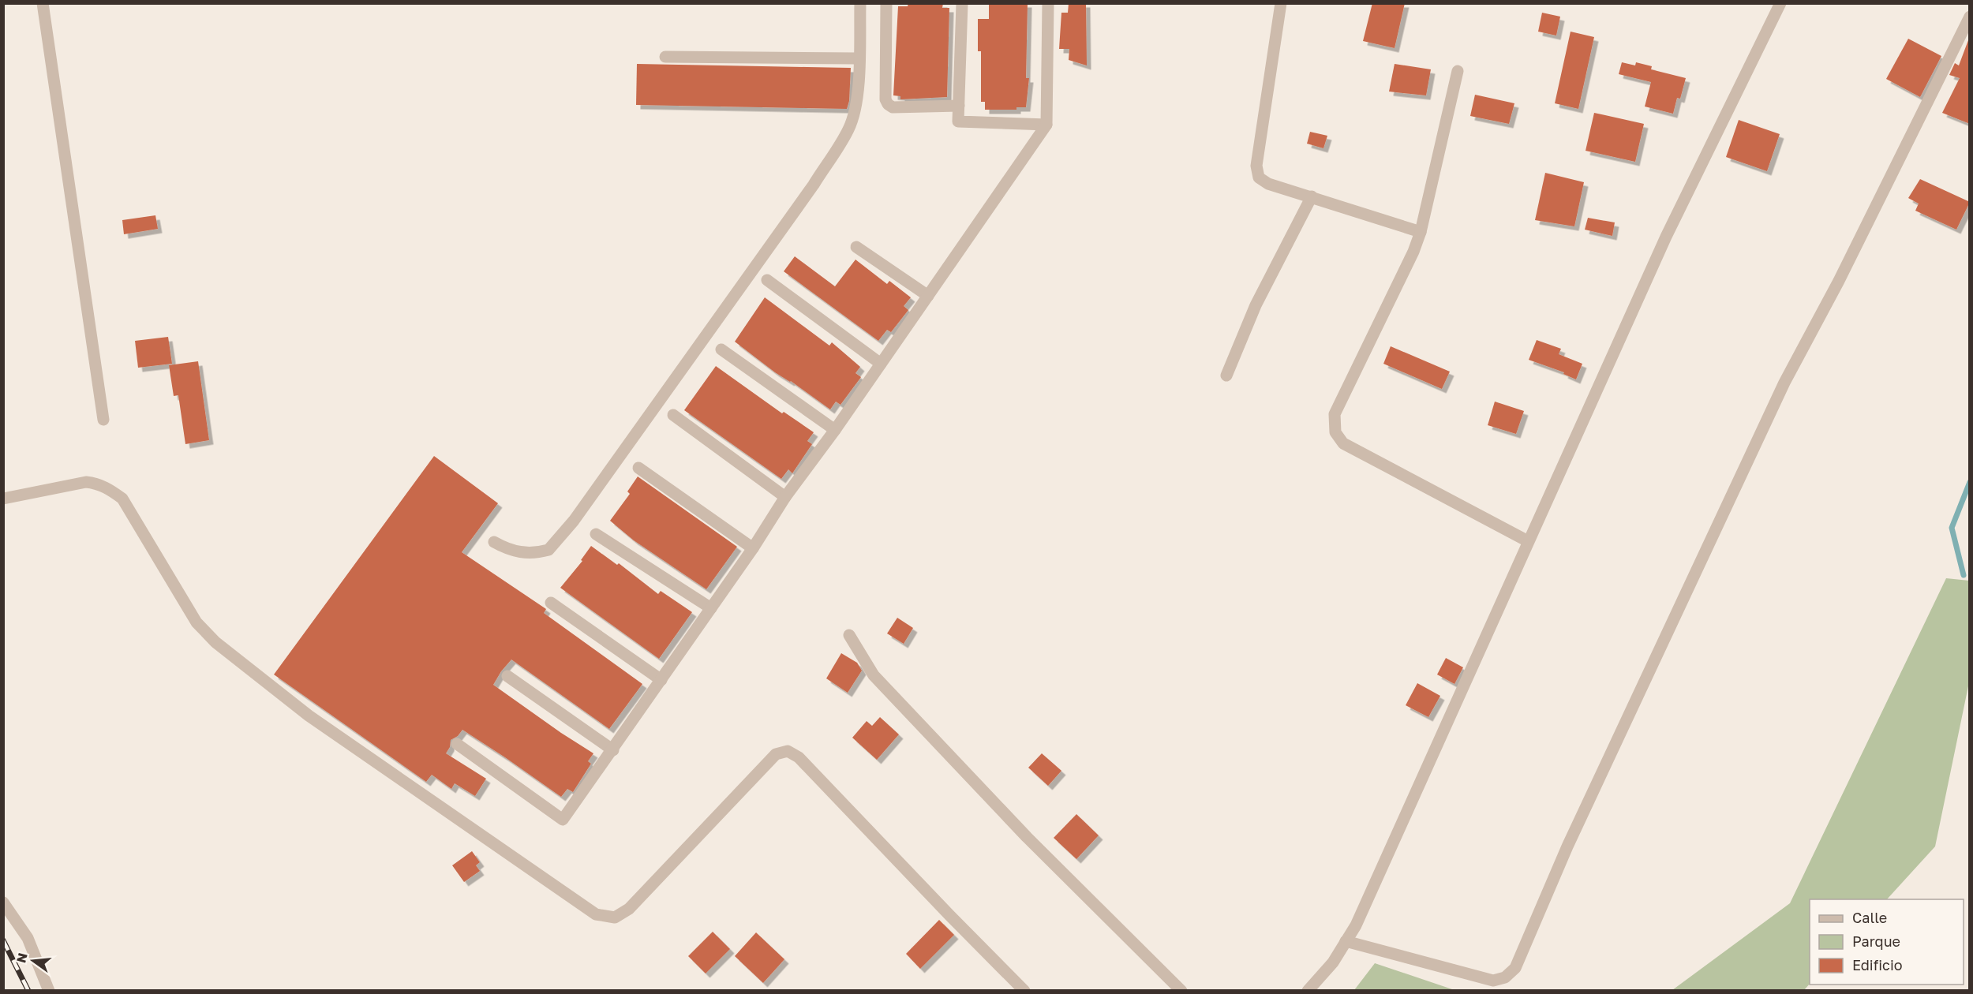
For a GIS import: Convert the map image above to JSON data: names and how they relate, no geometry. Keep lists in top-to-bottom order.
{
  "legend": ["Calle", "Parque", "Edificio"],
  "north": "left"
}
